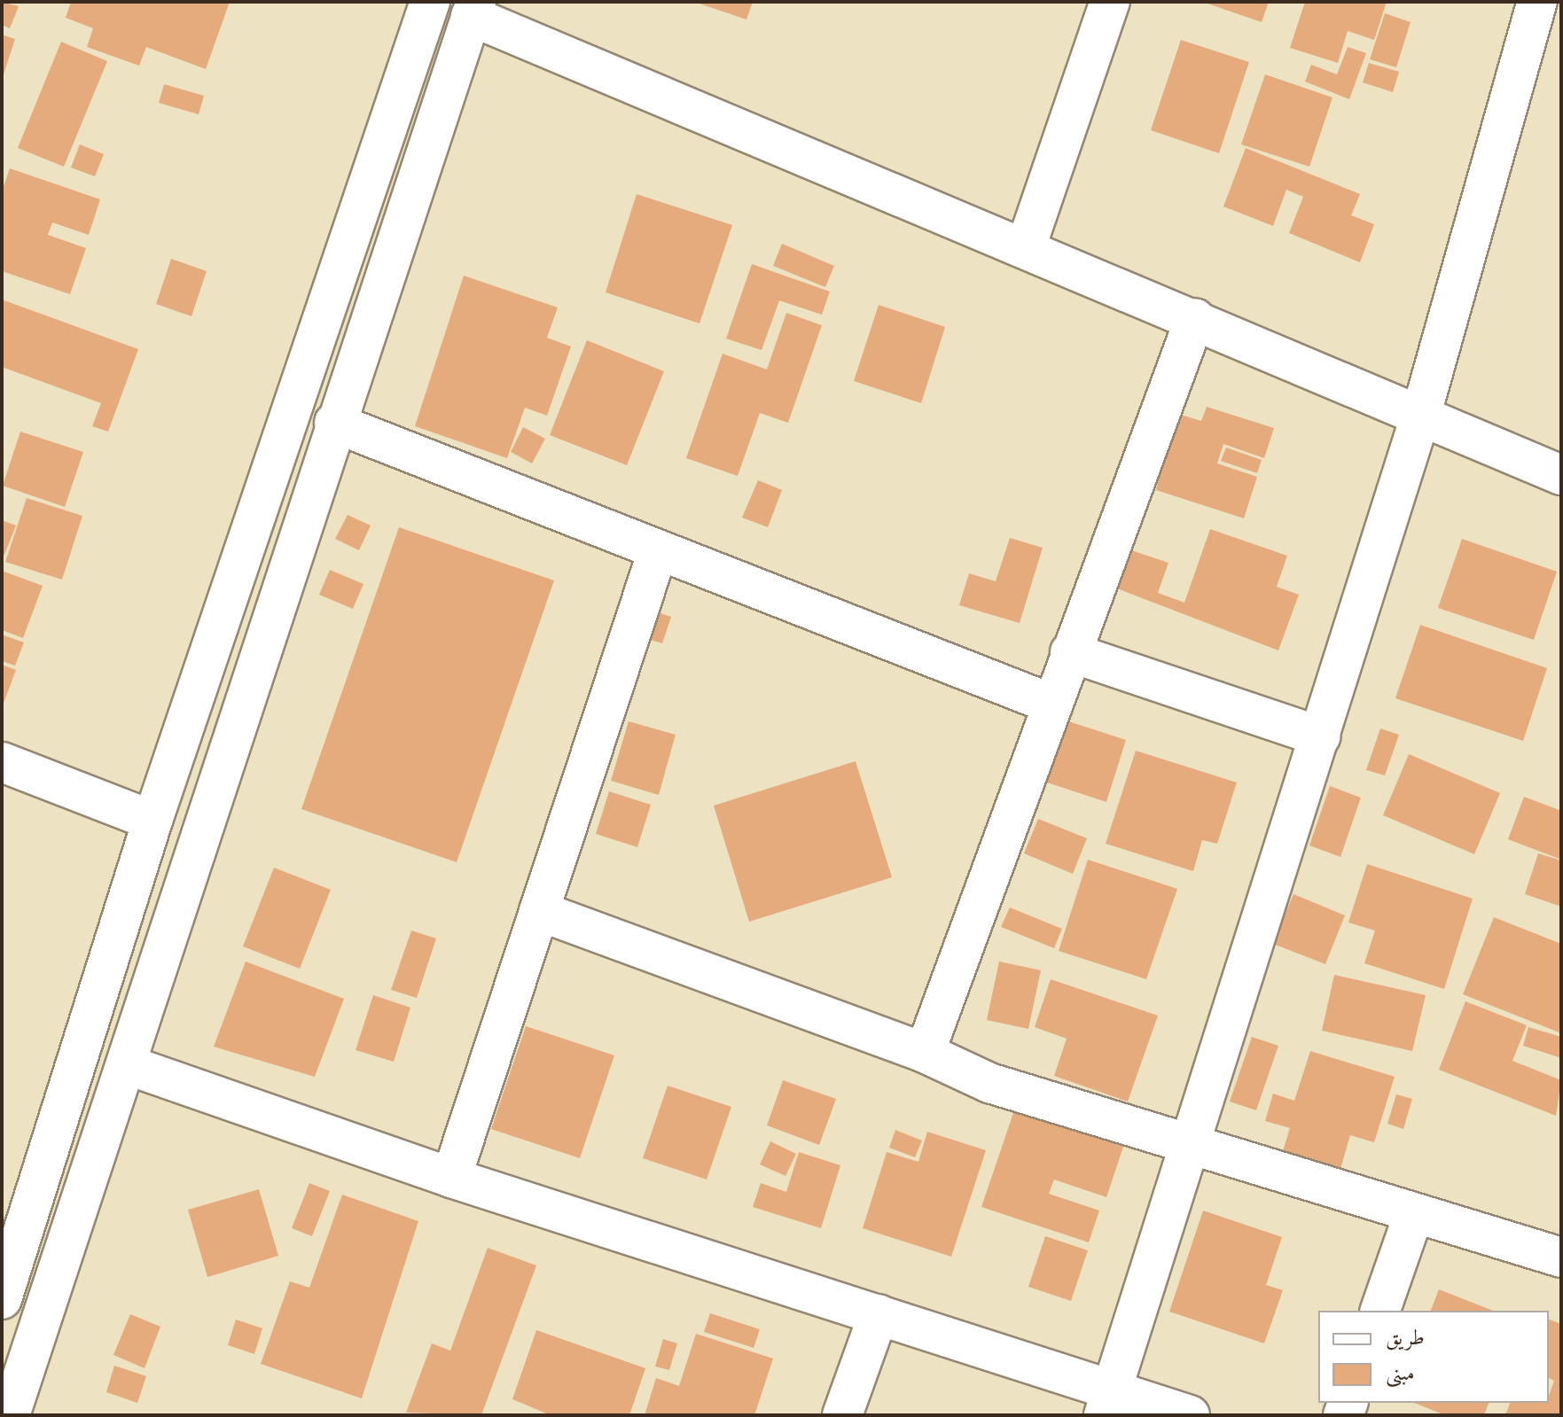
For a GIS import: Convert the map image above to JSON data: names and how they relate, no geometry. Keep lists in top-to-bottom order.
{
  "legend": ["طريق", "مبنى"]
}
